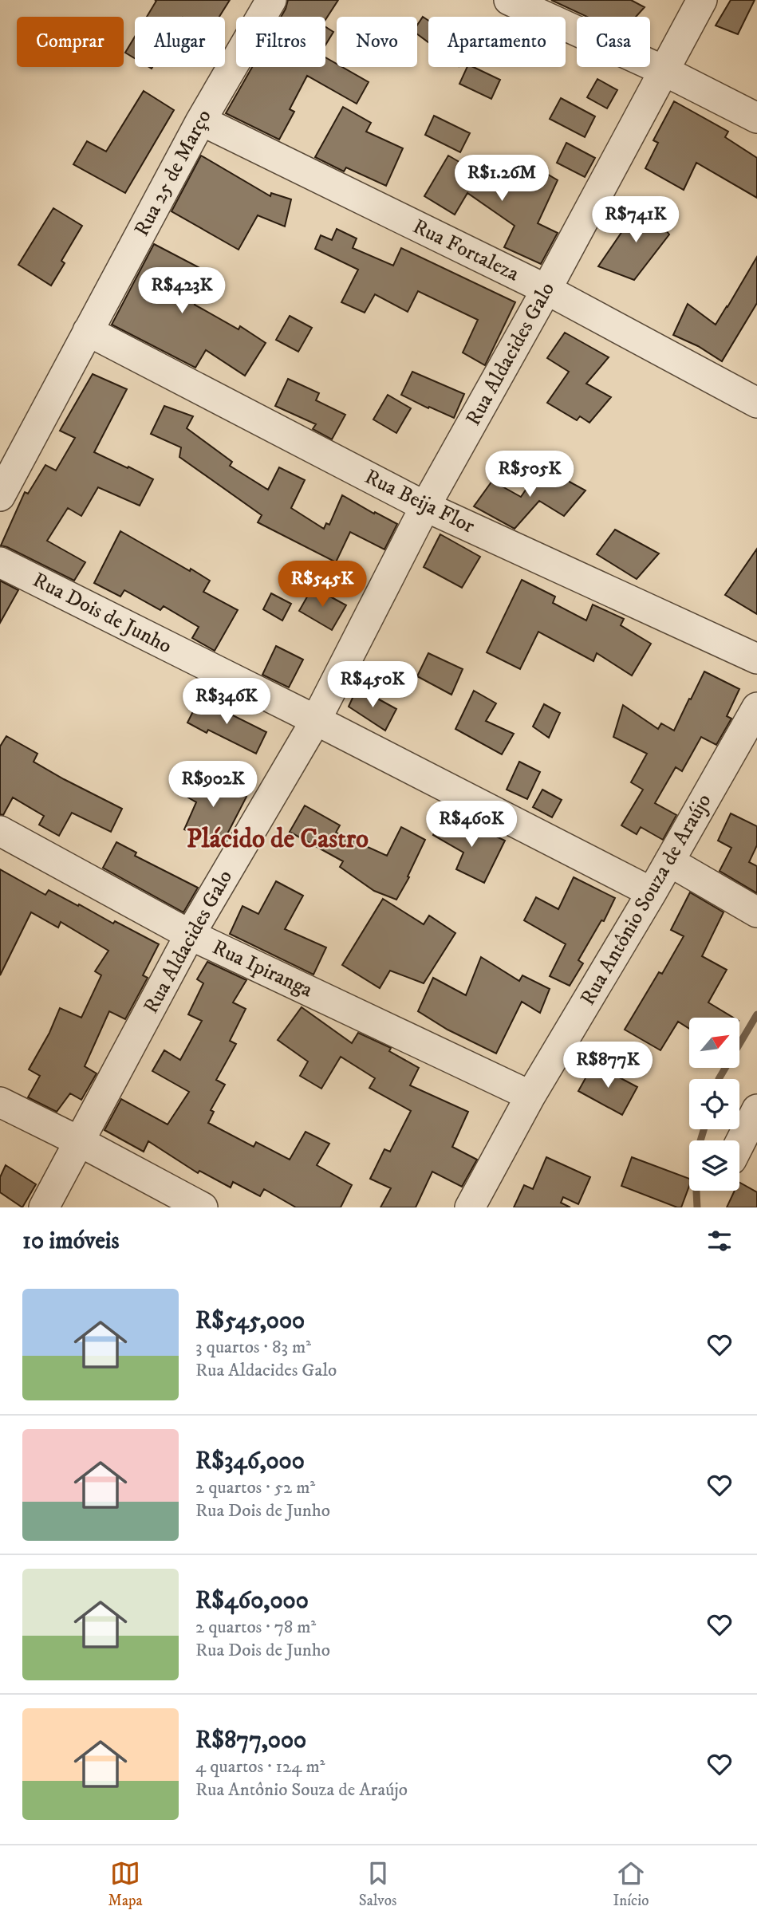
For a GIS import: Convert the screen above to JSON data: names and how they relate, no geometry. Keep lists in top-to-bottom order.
{
  "streets": {
    "street": [
      "Rua 25 de Março",
      "Rua Fortaleza",
      "Rua Aldacides Galo",
      "Rua Beija Flor",
      "Rua Dois de Junho",
      "Rua Antônio Souza de Araújo",
      "Rua Ipiranga"
    ]
  },
  "crossings": [
    ["Rua 25 de Março", "Rua Fortaleza"],
    ["Rua 25 de Março", "Rua Beija Flor"],
    ["Rua Fortaleza", "Rua Aldacides Galo"],
    ["Rua Aldacides Galo", "Rua Beija Flor"],
    ["Rua Aldacides Galo", "Rua Dois de Junho"],
    ["Rua Aldacides Galo", "Rua Ipiranga"],
    ["Rua Dois de Junho", "Rua Antônio Souza de Araújo"],
    ["Rua Antônio Souza de Araújo", "Rua Ipiranga"]
  ],
  "districts": ["Plácido de Castro"],
  "north": "top right",
  "page": {
    "chip": [
      "Comprar",
      "Alugar",
      "Filtros",
      "Novo",
      "Apartamento",
      "Casa"
    ],
    "price": [
      "R$1.26M",
      "R$741K",
      "R$423K",
      "R$505K",
      "R$545K",
      "R$450K",
      "R$346K",
      "R$902K",
      "R$460K",
      "R$877K"
    ],
    "heading": "10 imóveis",
    "list": [
      {
        "name": "R$545,000",
        "note": "3 quartos · 83 m² · Rua Aldacides Galo"
      },
      {
        "name": "R$346,000",
        "note": "2 quartos · 52 m² · Rua Dois de Junho"
      },
      {
        "name": "R$460,000",
        "note": "2 quartos · 78 m² · Rua Dois de Junho"
      },
      {
        "name": "R$877,000",
        "note": "4 quartos · 124 m² · Rua Antônio Souza de Araújo"
      }
    ],
    "tabs": ["Mapa", "Salvos", "Início"]
  }
}
